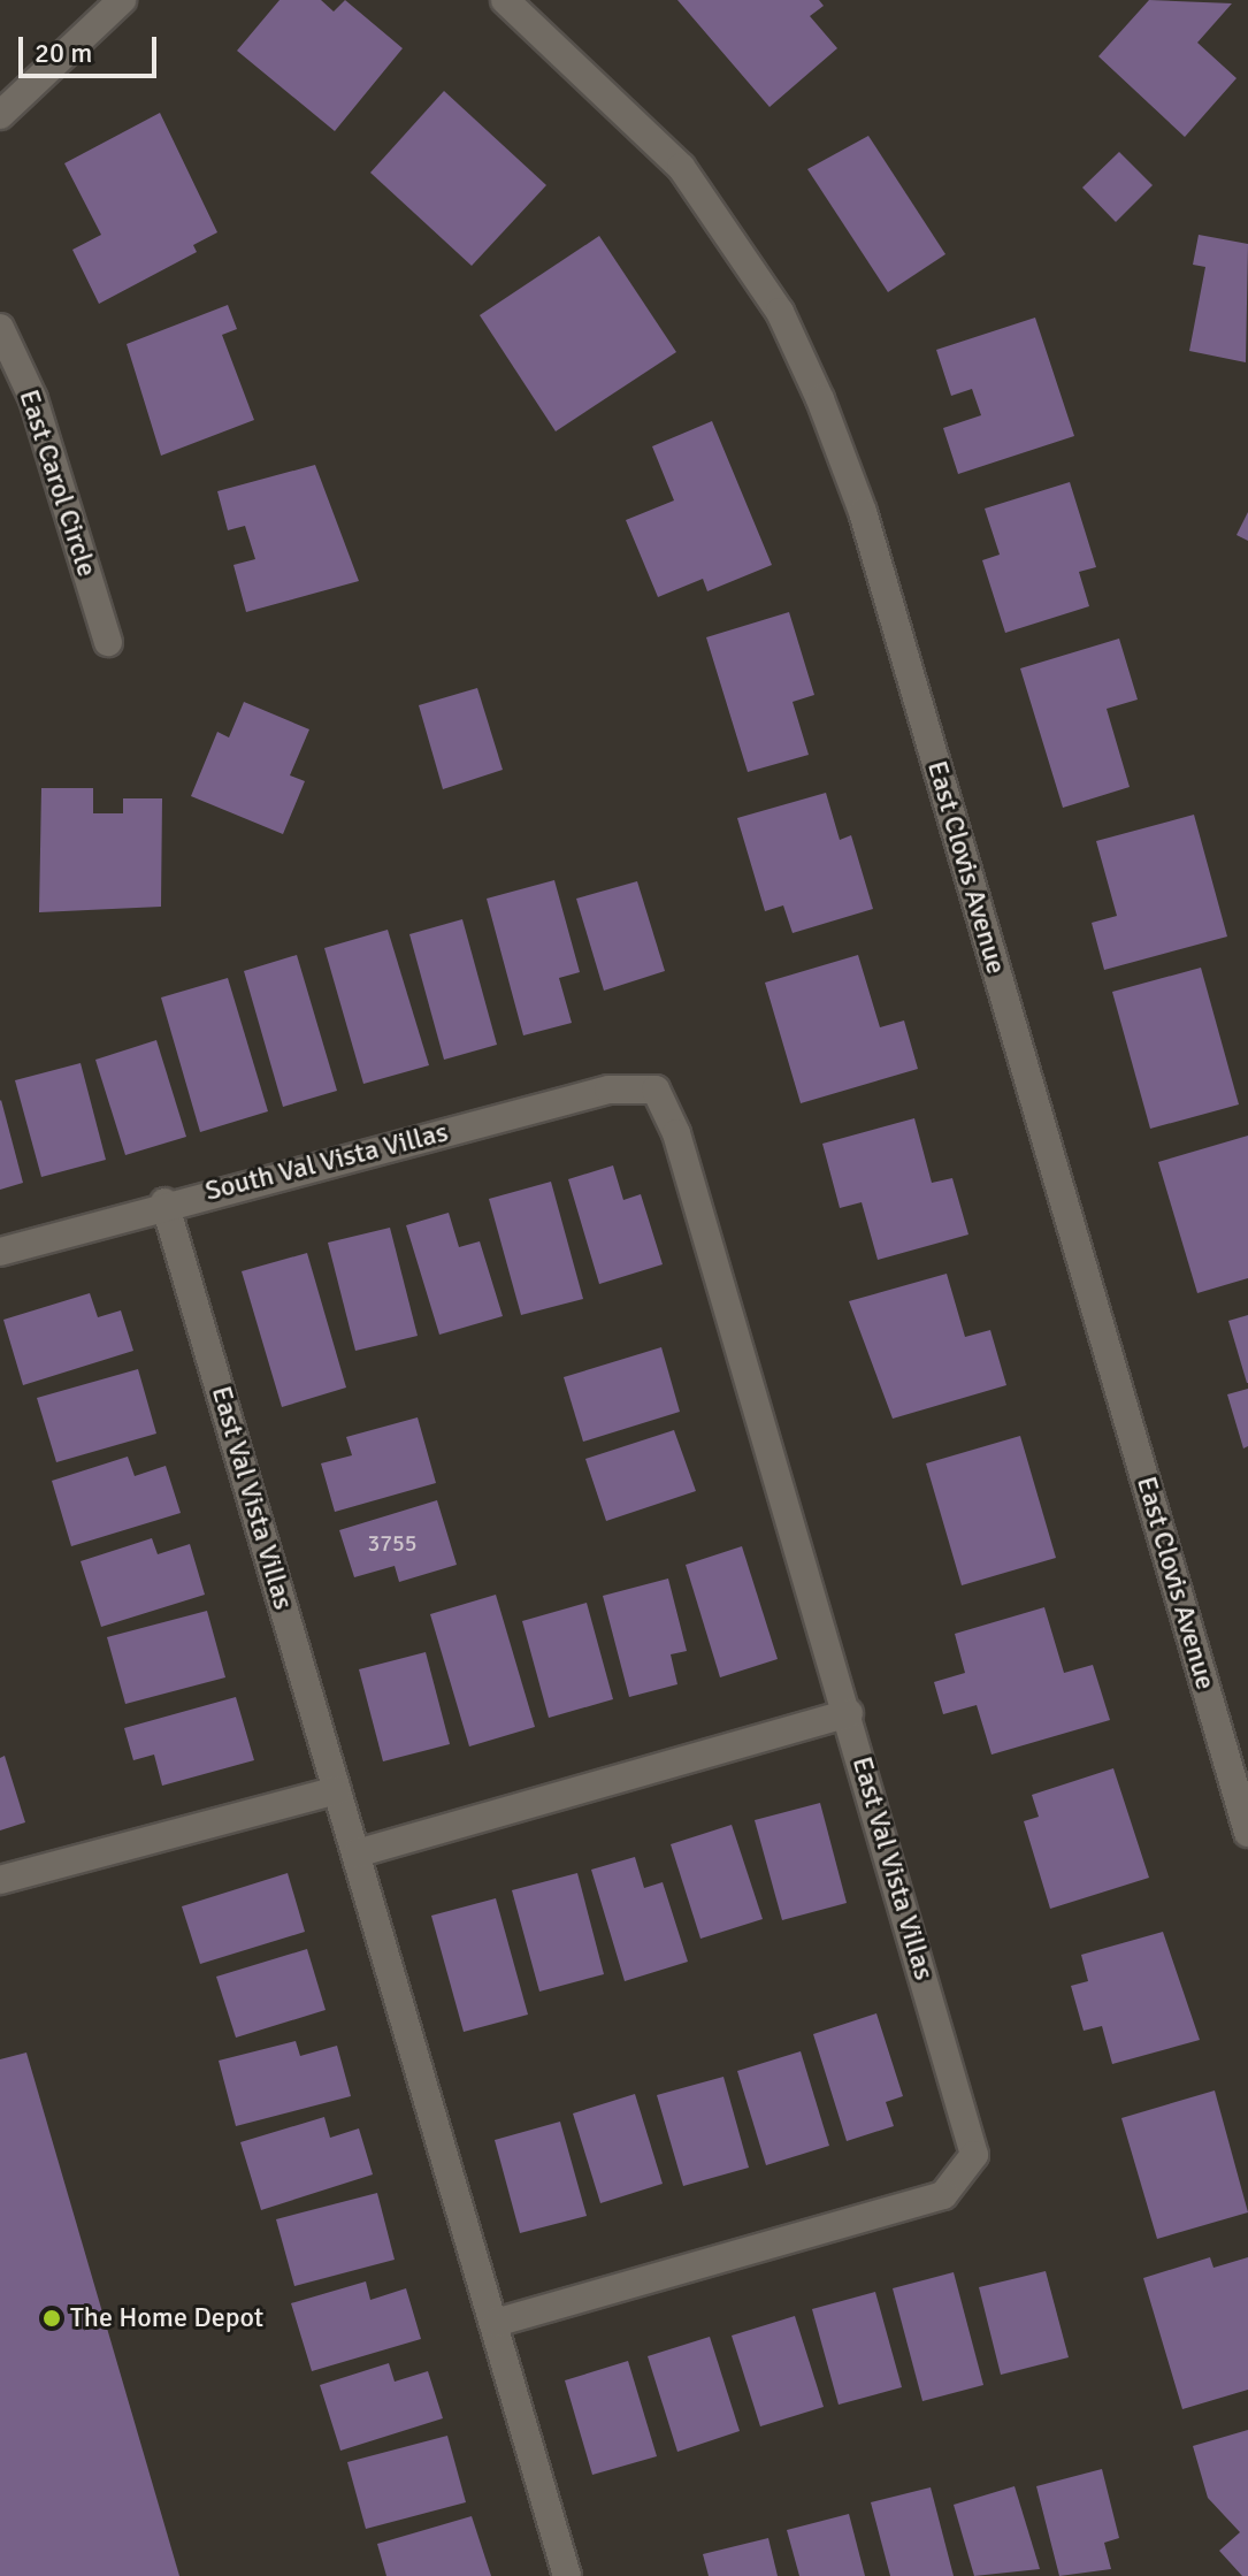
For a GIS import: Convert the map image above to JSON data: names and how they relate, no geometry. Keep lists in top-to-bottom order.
{
  "streets": {
    "street": [
      "East Carol Circle",
      "East Clovis Avenue",
      "South Val Vista Villas",
      "East Val Vista Villas"
    ]
  },
  "crossings": [
    ["South Val Vista Villas", "East Val Vista Villas"]
  ],
  "places": ["The Home Depot"],
  "house_numbers": ["3755"],
  "scale_bar": "20 m"
}
